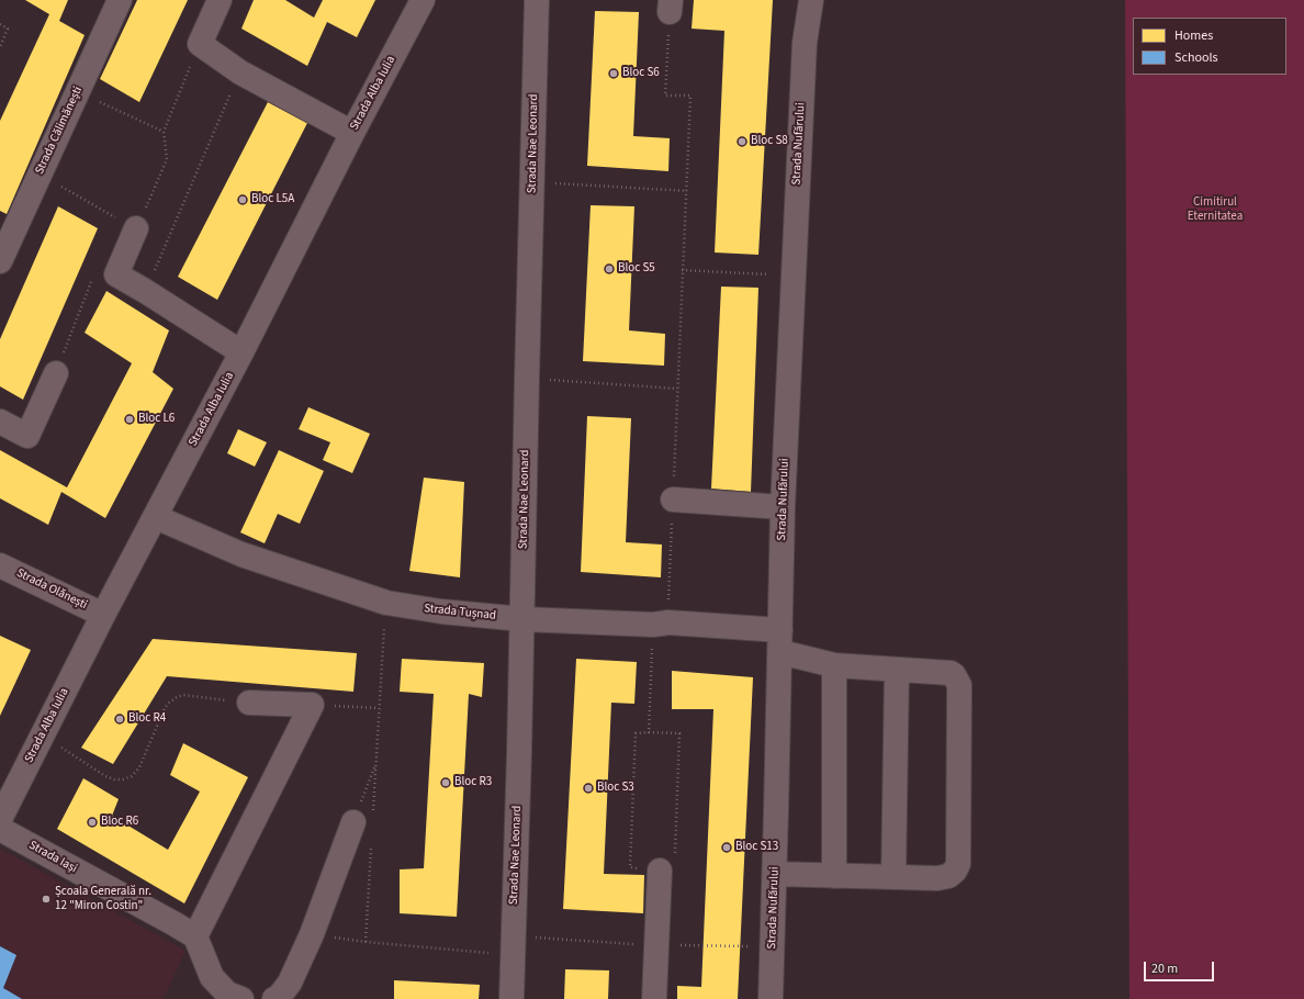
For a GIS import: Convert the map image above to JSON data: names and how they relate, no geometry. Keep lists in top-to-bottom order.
{
  "streets": {
    "street": [
      "Strada Alba Iulia",
      "Strada Călimănești",
      "Strada Nae Leonard",
      "Strada Nufărului",
      "Strada Olănești",
      "Strada Tușnad",
      "Strada Iași"
    ]
  },
  "crossings": [
    ["Strada Alba Iulia", "Strada Olănești"],
    ["Strada Alba Iulia", "Strada Tușnad"],
    ["Strada Nae Leonard", "Strada Tușnad"],
    ["Strada Nufărului", "Strada Tușnad"]
  ],
  "parks": ["Cimitirul Eternitatea"],
  "places": [
    "Bloc S6",
    "Bloc S8",
    "Bloc L5A",
    "Bloc S5",
    "Bloc L6",
    "Bloc R4",
    "Bloc R3",
    "Bloc S3",
    "Bloc R6",
    "Bloc S13",
    "Școala Generală nr. 12 \"Miron Costin\""
  ],
  "legend": ["Homes", "Schools"],
  "scale_bar": "20 m"
}
